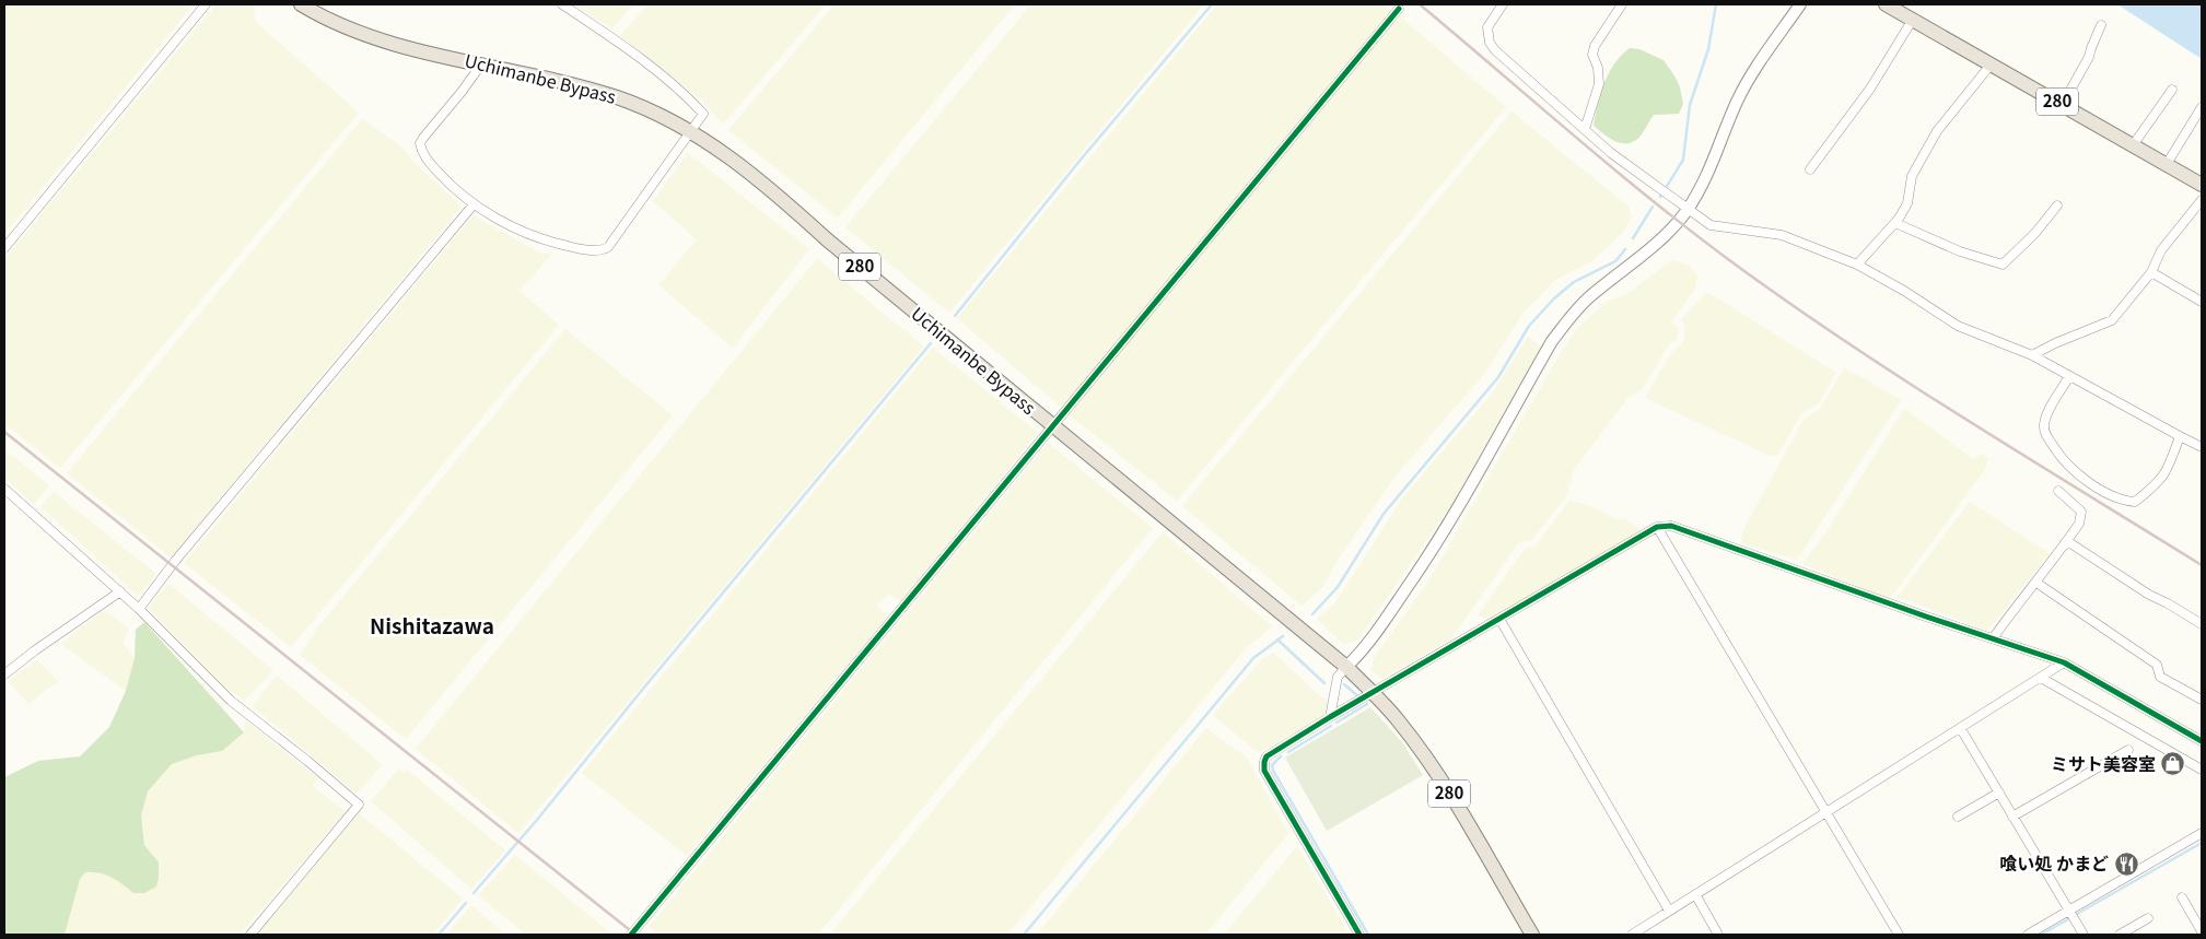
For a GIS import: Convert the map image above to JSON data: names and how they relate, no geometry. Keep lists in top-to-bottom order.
{
  "streets": {
    "highway": ["Uchimanbe Bypass", "280"]
  },
  "districts": ["Nishitazawa"],
  "places": {
    "shop": ["ミサト美容室"],
    "restaurant": ["喰い処 かまど"]
  }
}
